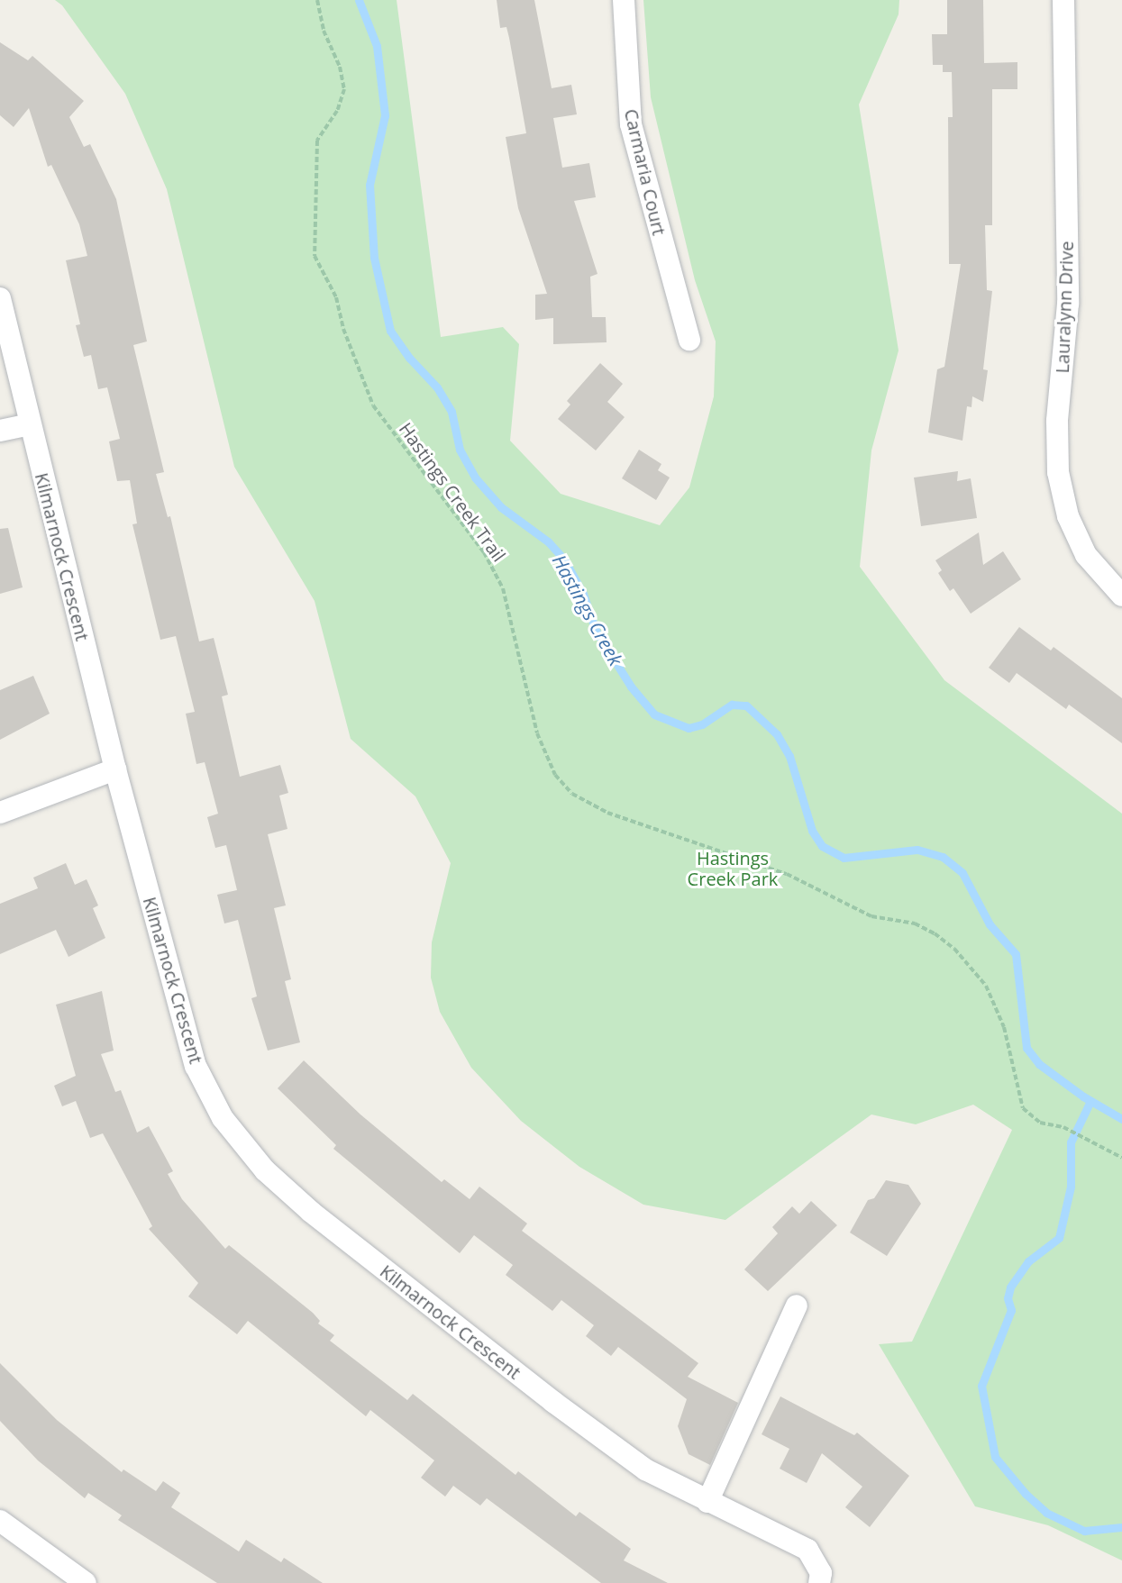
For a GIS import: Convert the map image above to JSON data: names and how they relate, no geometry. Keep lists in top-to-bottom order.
{
  "streets": {
    "street": ["Carmaria Court", "Lauralynn Drive", "Kilmarnock Crescent"],
    "path": ["Hastings Creek Trail"]
  },
  "water": ["Hastings Creek"],
  "parks": ["Hastings Creek Park"]
}
